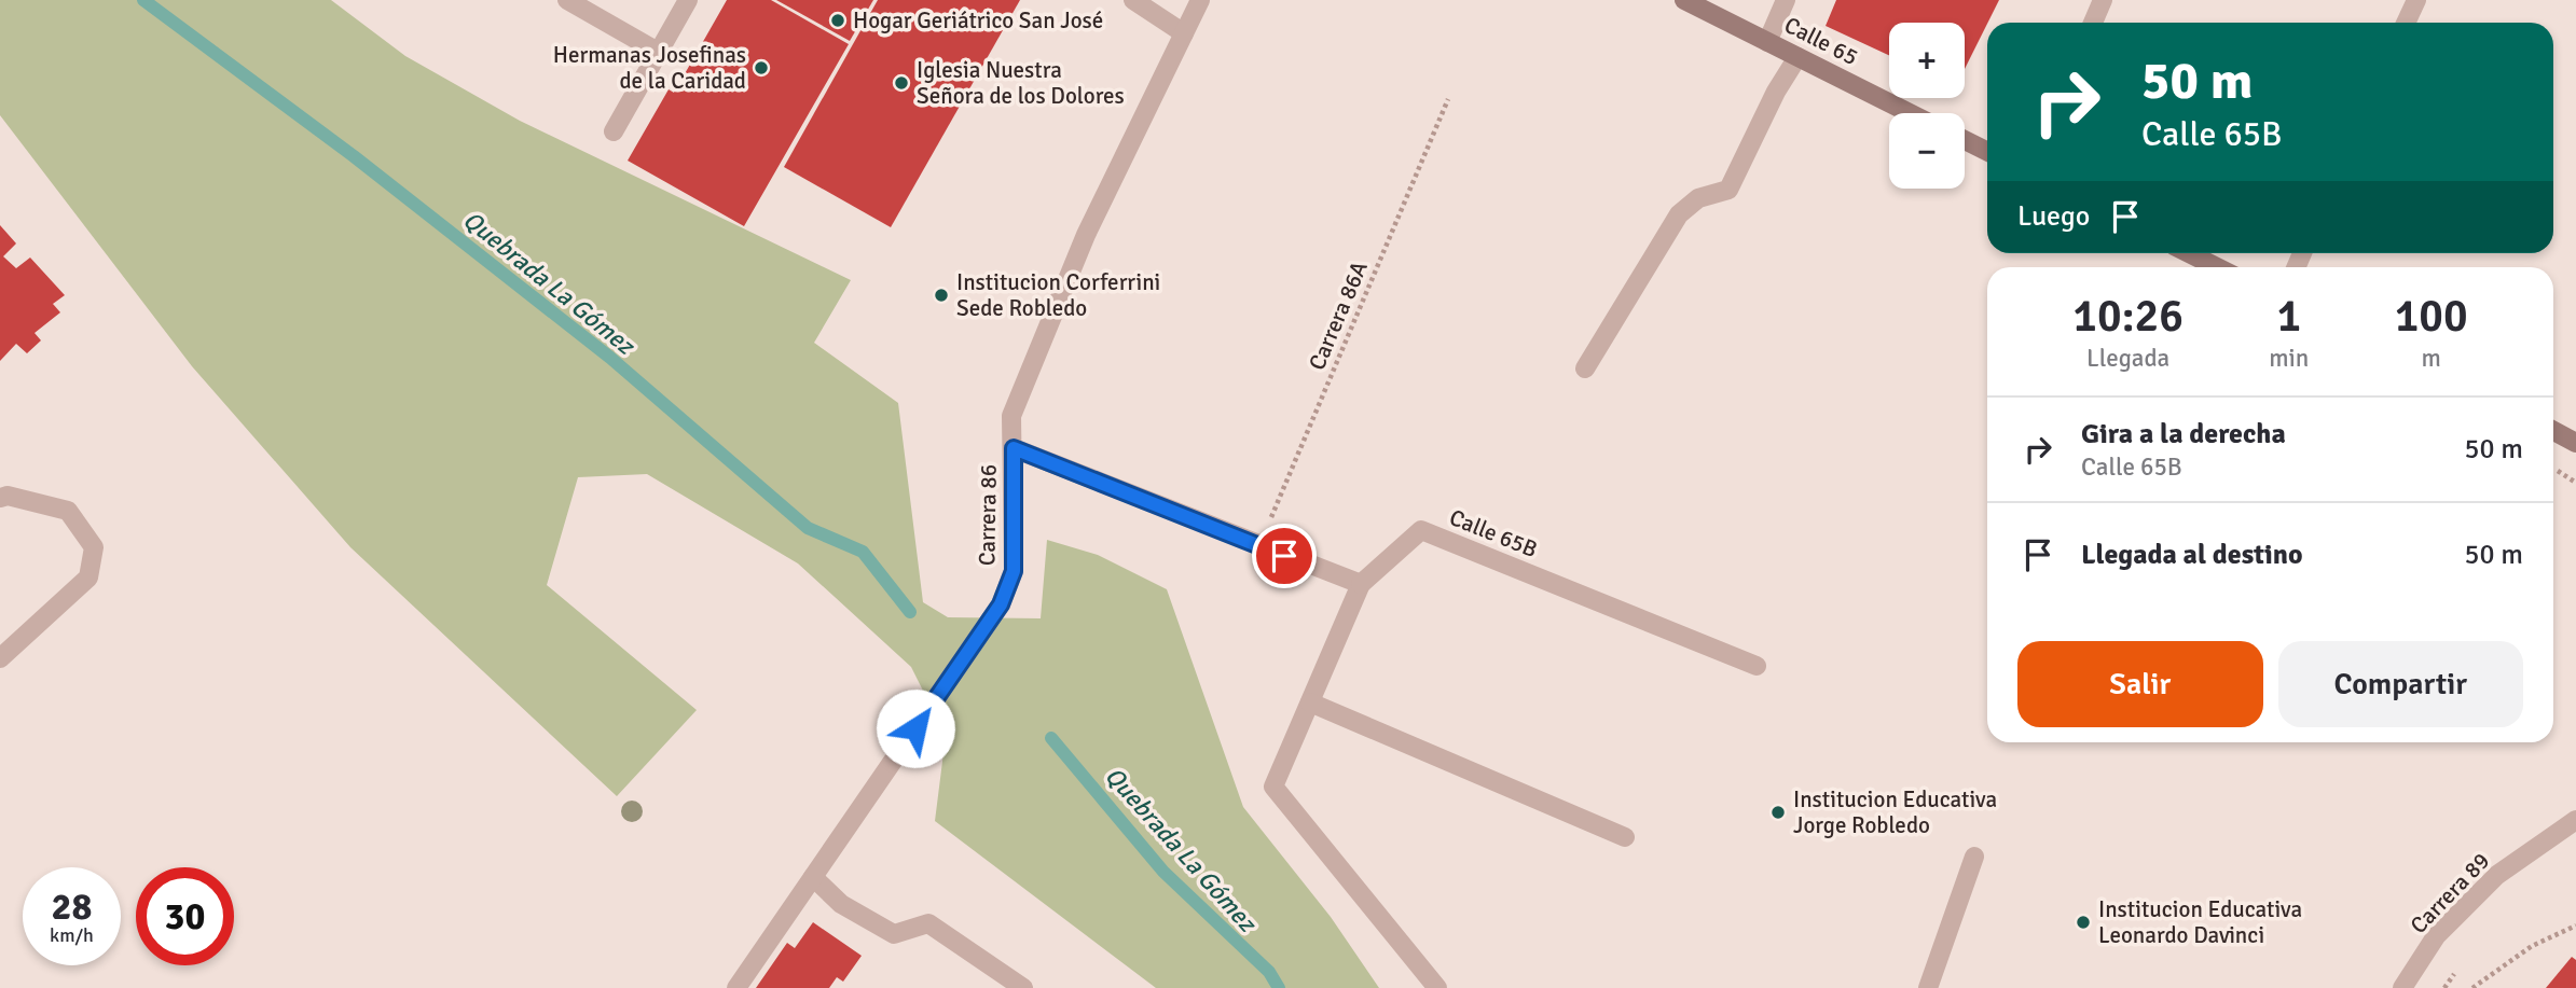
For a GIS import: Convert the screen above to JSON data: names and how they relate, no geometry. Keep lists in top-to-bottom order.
{
  "streets": {
    "main road": ["Calle 65"],
    "street": ["Carrera 86", "Calle 65B", "Carrera 89"],
    "path": ["Carrera 86A"]
  },
  "water": ["Quebrada La Gómez"],
  "places": [
    "Hogar Geriátrico San José",
    "Hermanas Josefinas de la Caridad",
    "Iglesia Nuestra Señora de los Dolores",
    "Institucion Corferrini Sede Robledo",
    "Institucion Educativa Jorge Robledo",
    "Institucion Educativa Leonardo Davinci"
  ],
  "page": {
    "map_buttons": ["+", "−"],
    "turn": ["50 m", "Calle 65B"],
    "then": "Luego",
    "eta": [
      "10:26",
      "Llegada",
      "1",
      "min",
      "100",
      "m"
    ],
    "list": [
      {
        "name": "Gira a la derecha",
        "note": "Calle 65B",
        "value": "50 m"
      },
      {
        "name": "Llegada al destino",
        "value": "50 m"
      }
    ],
    "buttons": ["Salir", "Compartir"],
    "speed": "28 km/h",
    "limit": "30"
  }
}
